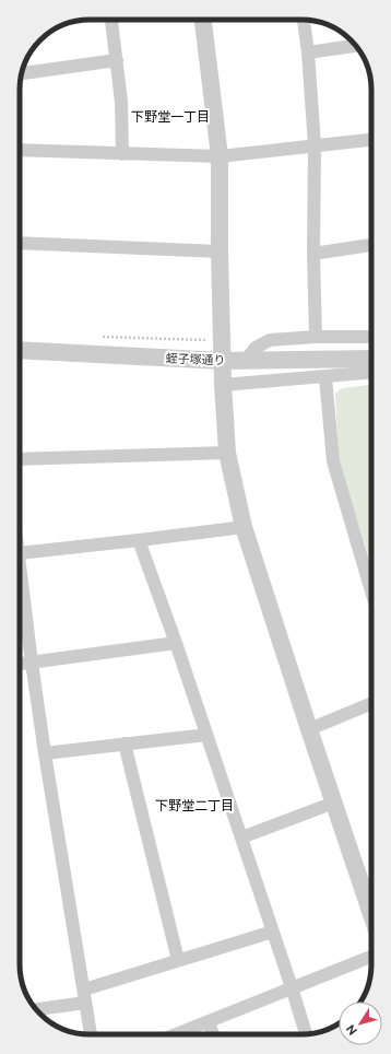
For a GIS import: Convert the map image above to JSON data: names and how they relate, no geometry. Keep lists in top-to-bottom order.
{
  "streets": {
    "street": ["蛭子塚通り"]
  },
  "districts": ["下野堂一丁目", "下野堂二丁目"],
  "north": "bottom left"
}
